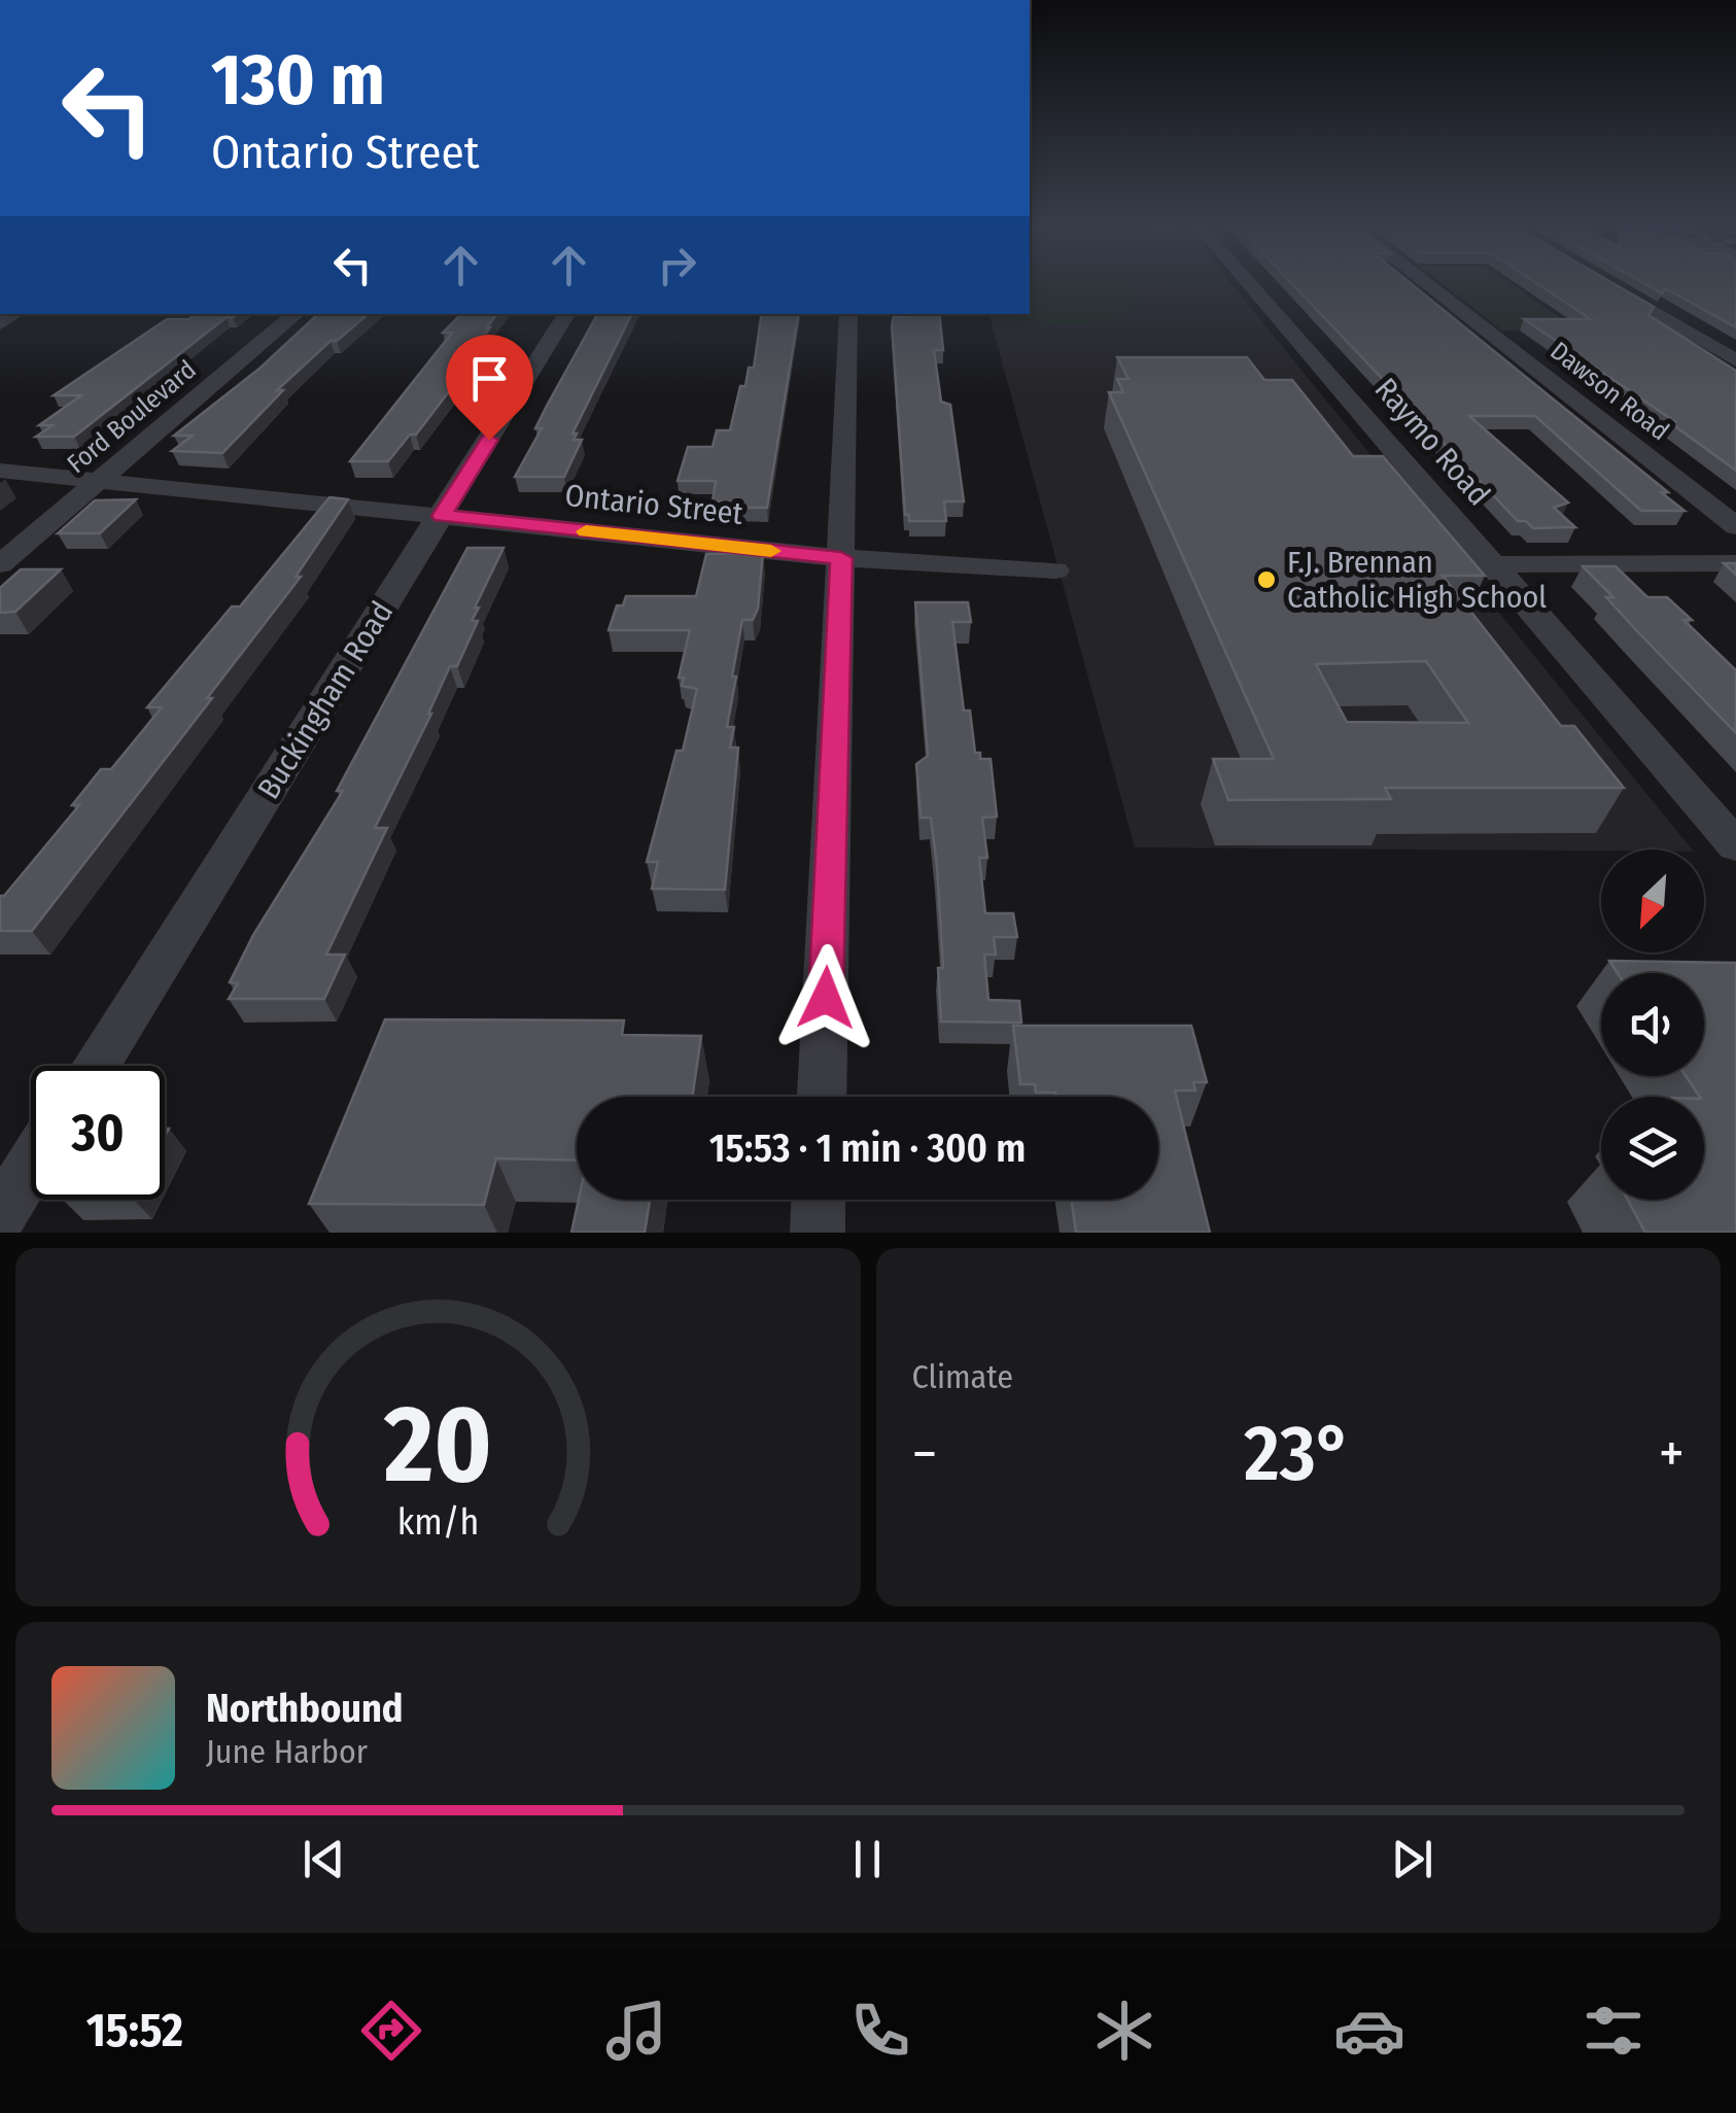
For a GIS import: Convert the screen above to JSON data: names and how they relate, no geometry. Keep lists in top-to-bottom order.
{
  "streets": {
    "street": [
      "Dawson Road",
      "Ford Boulevard",
      "Raymo Road",
      "Ontario Street",
      "Buckingham Road"
    ]
  },
  "crossings": [
    ["Ford Boulevard", "Ontario Street"],
    ["Ontario Street", "Buckingham Road"]
  ],
  "places": ["F.J. Brennan Catholic High School"],
  "north": "bottom left",
  "page": {
    "turn": ["130 m", "Ontario Street"],
    "limit": "30",
    "trip": "15:53 · 1 min · 300 m",
    "tile": "Climate",
    "heat": ["−", "23°", "+"],
    "song": ["Northbound", "June Harbor"],
    "tabs": "15:52",
    "gauge": ["20", "km/h"]
  }
}
